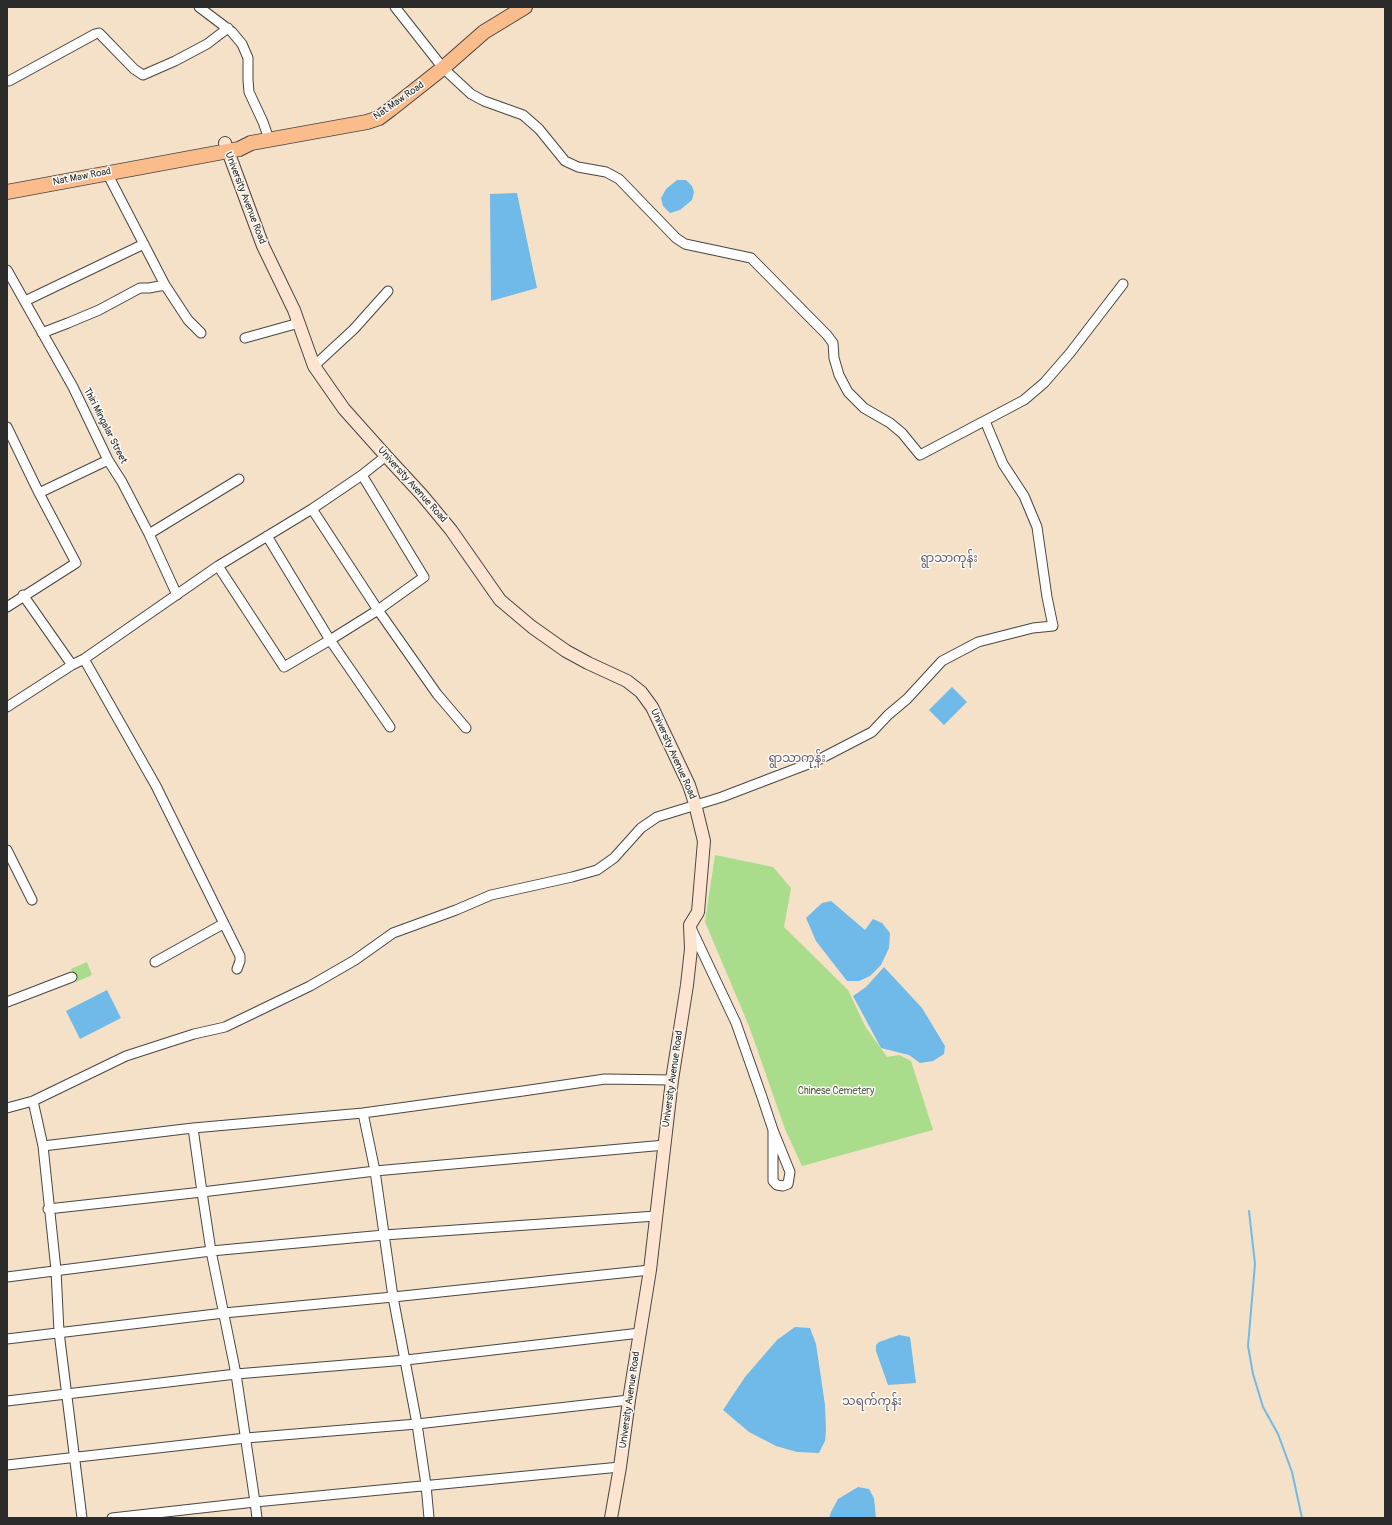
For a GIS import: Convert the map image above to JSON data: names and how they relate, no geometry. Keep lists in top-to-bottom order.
{
  "streets": {
    "main road": ["Nat Maw Road", "University Avenue Road"],
    "street": ["Thiri Mingalar Street"]
  },
  "crossings": [
    ["Nat Maw Road", "University Avenue Road"]
  ],
  "districts": ["ရွာသာကုန်း", "ရွာသာကုန်း", "သရက်ကုန်း"],
  "parks": ["Chinese Cemetery"]
}
